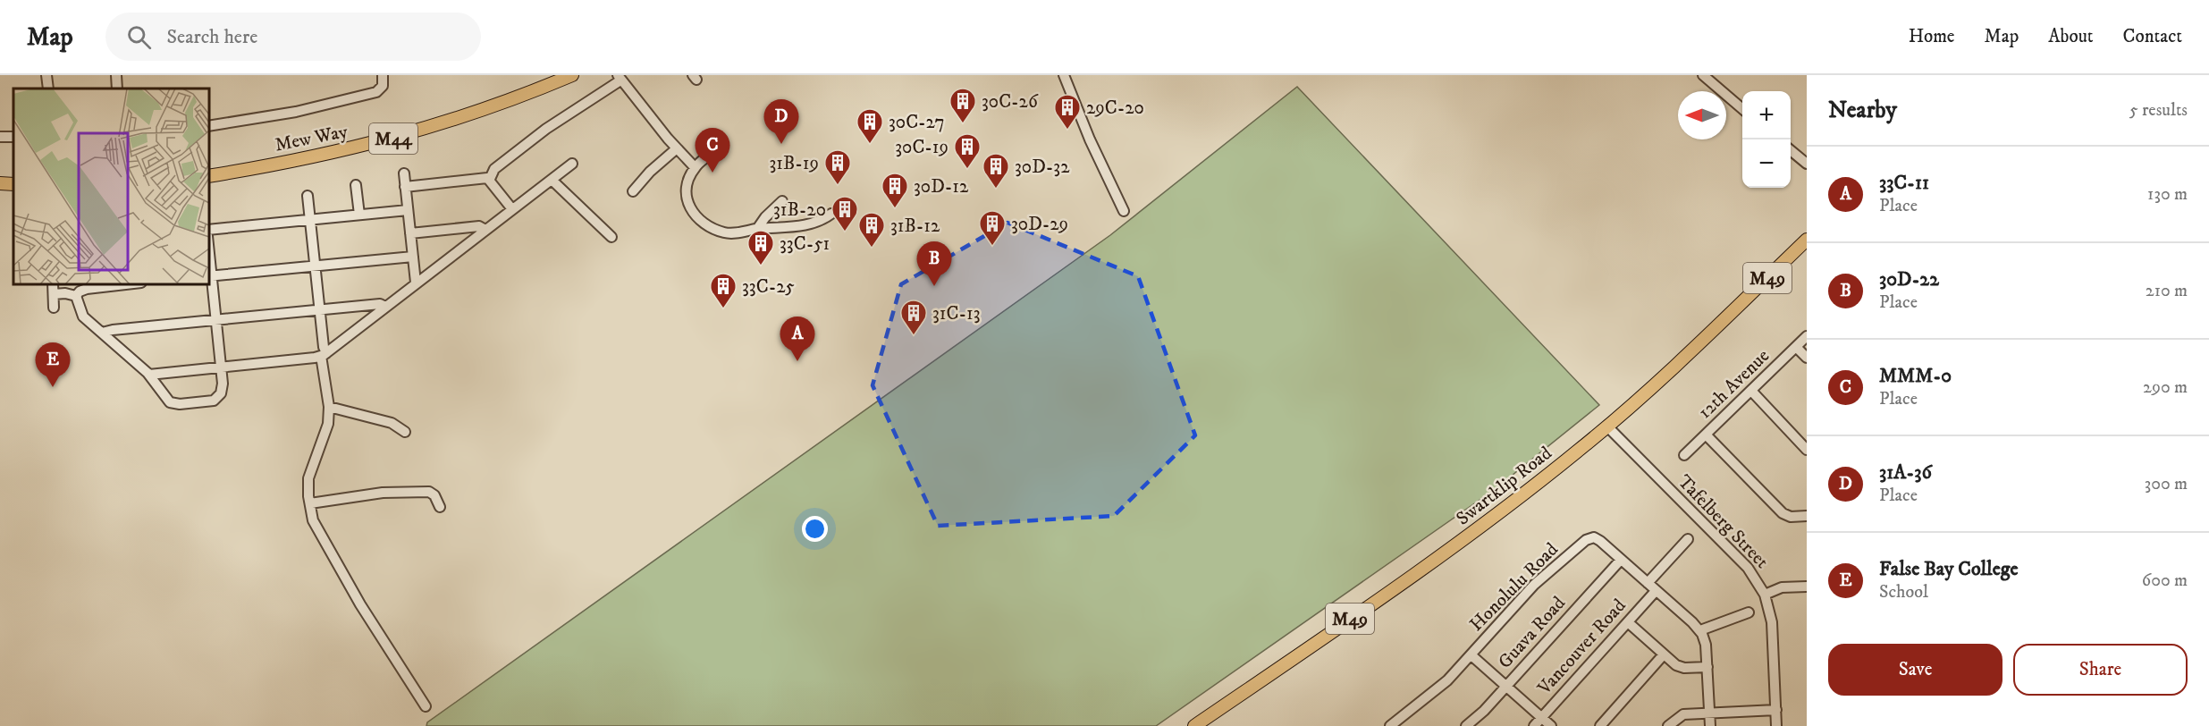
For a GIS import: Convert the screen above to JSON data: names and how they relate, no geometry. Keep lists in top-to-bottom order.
{
  "streets": {
    "main road": [
      "Mew Way",
      "M44",
      "M49",
      "Swartklip Road"
    ],
    "street": [
      "12th Avenue",
      "Tafelberg Street",
      "Honolulu Road",
      "Guava Road",
      "Vancouver Road"
    ]
  },
  "crossings": [
    ["Swartklip Road", "Tafelberg Street"],
    ["Honolulu Road", "Guava Road"],
    ["Honolulu Road", "Vancouver Road"]
  ],
  "places": {
    "building": [
      "30C-26",
      "29C-20",
      "30C-27",
      "30C-19",
      "31B-19",
      "30D-32",
      "30D-12",
      "31B-20",
      "30D-29",
      "31B-12",
      "33C-51",
      "33C-25",
      "31C-13"
    ]
  },
  "north": "left",
  "page": {
    "header": "Map",
    "search": "Search here",
    "nav": [
      "Home",
      "Map",
      "About",
      "Contact"
    ],
    "heading": ["Nearby", "5 results"],
    "map_buttons": ["+", "−"],
    "pins": [
      "D",
      "C",
      "B",
      "A",
      "E"
    ],
    "list": [
      {
        "mark": "A",
        "name": "33C-11",
        "note": "Place",
        "value": "130 m"
      },
      {
        "mark": "B",
        "name": "30D-22",
        "note": "Place",
        "value": "210 m"
      },
      {
        "mark": "C",
        "name": "MMM-0",
        "note": "Place",
        "value": "290 m"
      },
      {
        "mark": "D",
        "name": "31A-36",
        "note": "Place",
        "value": "300 m"
      },
      {
        "mark": "E",
        "name": "False Bay College",
        "note": "School",
        "value": "600 m"
      }
    ],
    "buttons": ["Save", "Share"]
  }
}
